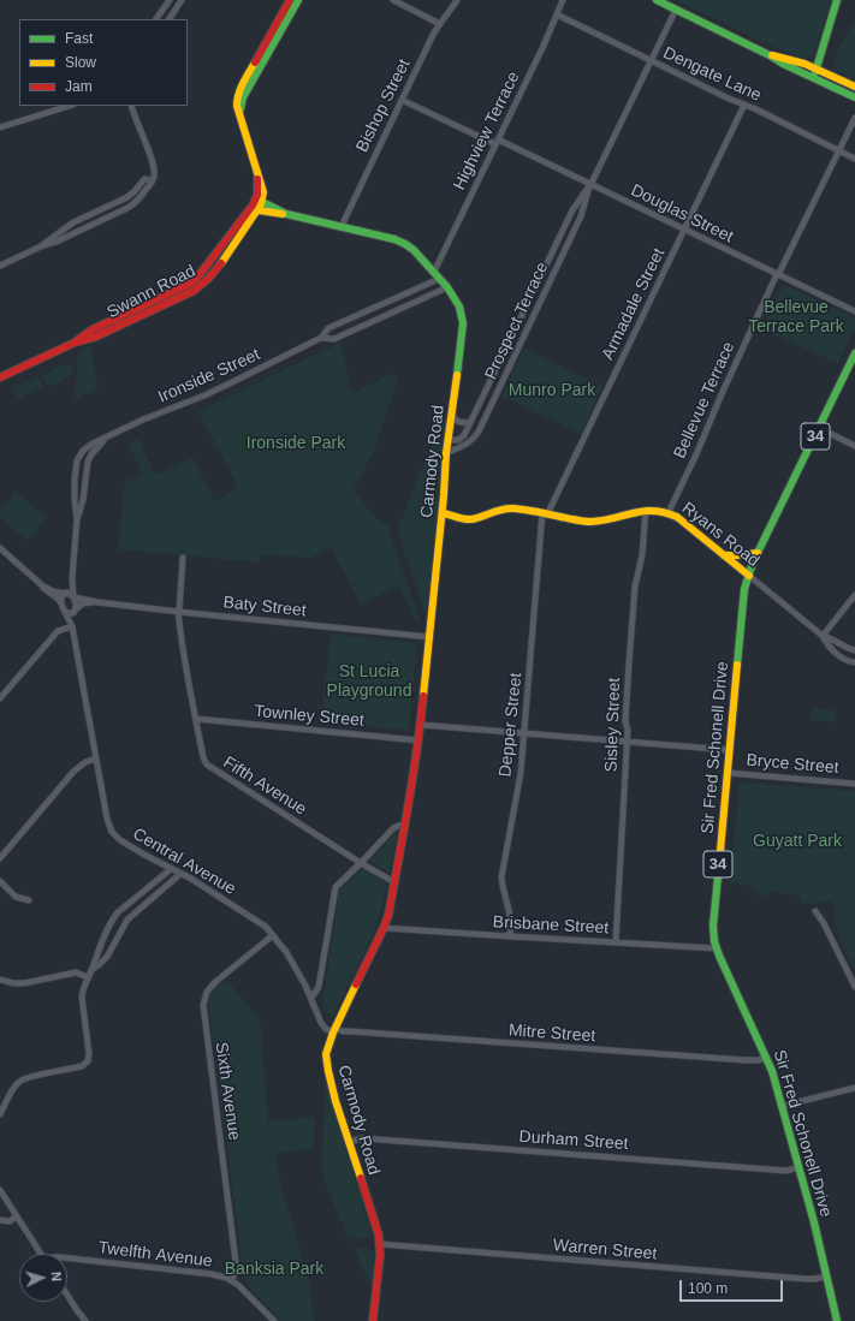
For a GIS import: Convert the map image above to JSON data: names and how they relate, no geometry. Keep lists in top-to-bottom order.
{
  "streets": {
    "main road": [
      "Swann Road",
      "34",
      "Carmody Road",
      "Ryans Road",
      "Sir Fred Schonell Drive"
    ],
    "street": [
      "Dengate Lane",
      "Bishop Street",
      "Highview Terrace",
      "Douglas Street",
      "Armadale Street",
      "Prospect Terrace",
      "Ironside Street",
      "Bellevue Terrace",
      "Baty Street",
      "Townley Street",
      "Depper Street",
      "Sisley Street",
      "Bryce Street",
      "Fifth Avenue",
      "Central Avenue",
      "Brisbane Street",
      "Mitre Street",
      "Sixth Avenue",
      "Durham Street",
      "Warren Street",
      "Twelfth Avenue"
    ]
  },
  "crossings": [
    ["Dengate Lane", "Highview Terrace"],
    ["Dengate Lane", "Armadale Street"],
    ["Dengate Lane", "Prospect Terrace"],
    ["Dengate Lane", "Bellevue Terrace"],
    ["Bishop Street", "Douglas Street"],
    ["Bishop Street", "Carmody Road"],
    ["Highview Terrace", "Douglas Street"],
    ["Highview Terrace", "Carmody Road"],
    ["Douglas Street", "Armadale Street"],
    ["Douglas Street", "Prospect Terrace"],
    ["Douglas Street", "Bellevue Terrace"],
    ["Swann Road", "Carmody Road"],
    ["Armadale Street", "Ryans Road"],
    ["Armadale Street", "Depper Street"],
    ["Prospect Terrace", "Carmody Road"],
    ["Ironside Street", "Carmody Road"],
    ["Ironside Street", "Baty Street"],
    ["Ironside Street", "Central Avenue"],
    ["Bellevue Terrace", "Ryans Road"],
    ["Carmody Road", "Ryans Road"],
    ["Carmody Road", "Baty Street"],
    ["Carmody Road", "Townley Street"],
    ["Carmody Road", "Fifth Avenue"],
    ["Carmody Road", "Central Avenue"],
    ["Carmody Road", "Brisbane Street"],
    ["Carmody Road", "Mitre Street"],
    ["Carmody Road", "Durham Street"],
    ["Carmody Road", "Warren Street"],
    ["Ryans Road", "Depper Street"],
    ["Ryans Road", "Sisley Street"],
    ["Ryans Road", "Sir Fred Schonell Drive"],
    ["Baty Street", "Fifth Avenue"],
    ["Baty Street", "Central Avenue"],
    ["Townley Street", "Fifth Avenue"],
    ["Depper Street", "Brisbane Street"],
    ["Sisley Street", "Brisbane Street"],
    ["Sir Fred Schonell Drive", "Bryce Street"],
    ["Sir Fred Schonell Drive", "Brisbane Street"],
    ["Sir Fred Schonell Drive", "Mitre Street"],
    ["Sir Fred Schonell Drive", "Durham Street"],
    ["Sir Fred Schonell Drive", "Warren Street"],
    ["Central Avenue", "Mitre Street"],
    ["Central Avenue", "Sixth Avenue"],
    ["Sixth Avenue", "Twelfth Avenue"]
  ],
  "parks": [
    "Bellevue Terrace Park",
    "Munro Park",
    "Ironside Park",
    "St Lucia Playground",
    "Guyatt Park",
    "Banksia Park"
  ],
  "legend": ["Fast", "Slow", "Jam"],
  "scale_bar": "100 m",
  "north": "right"
}
